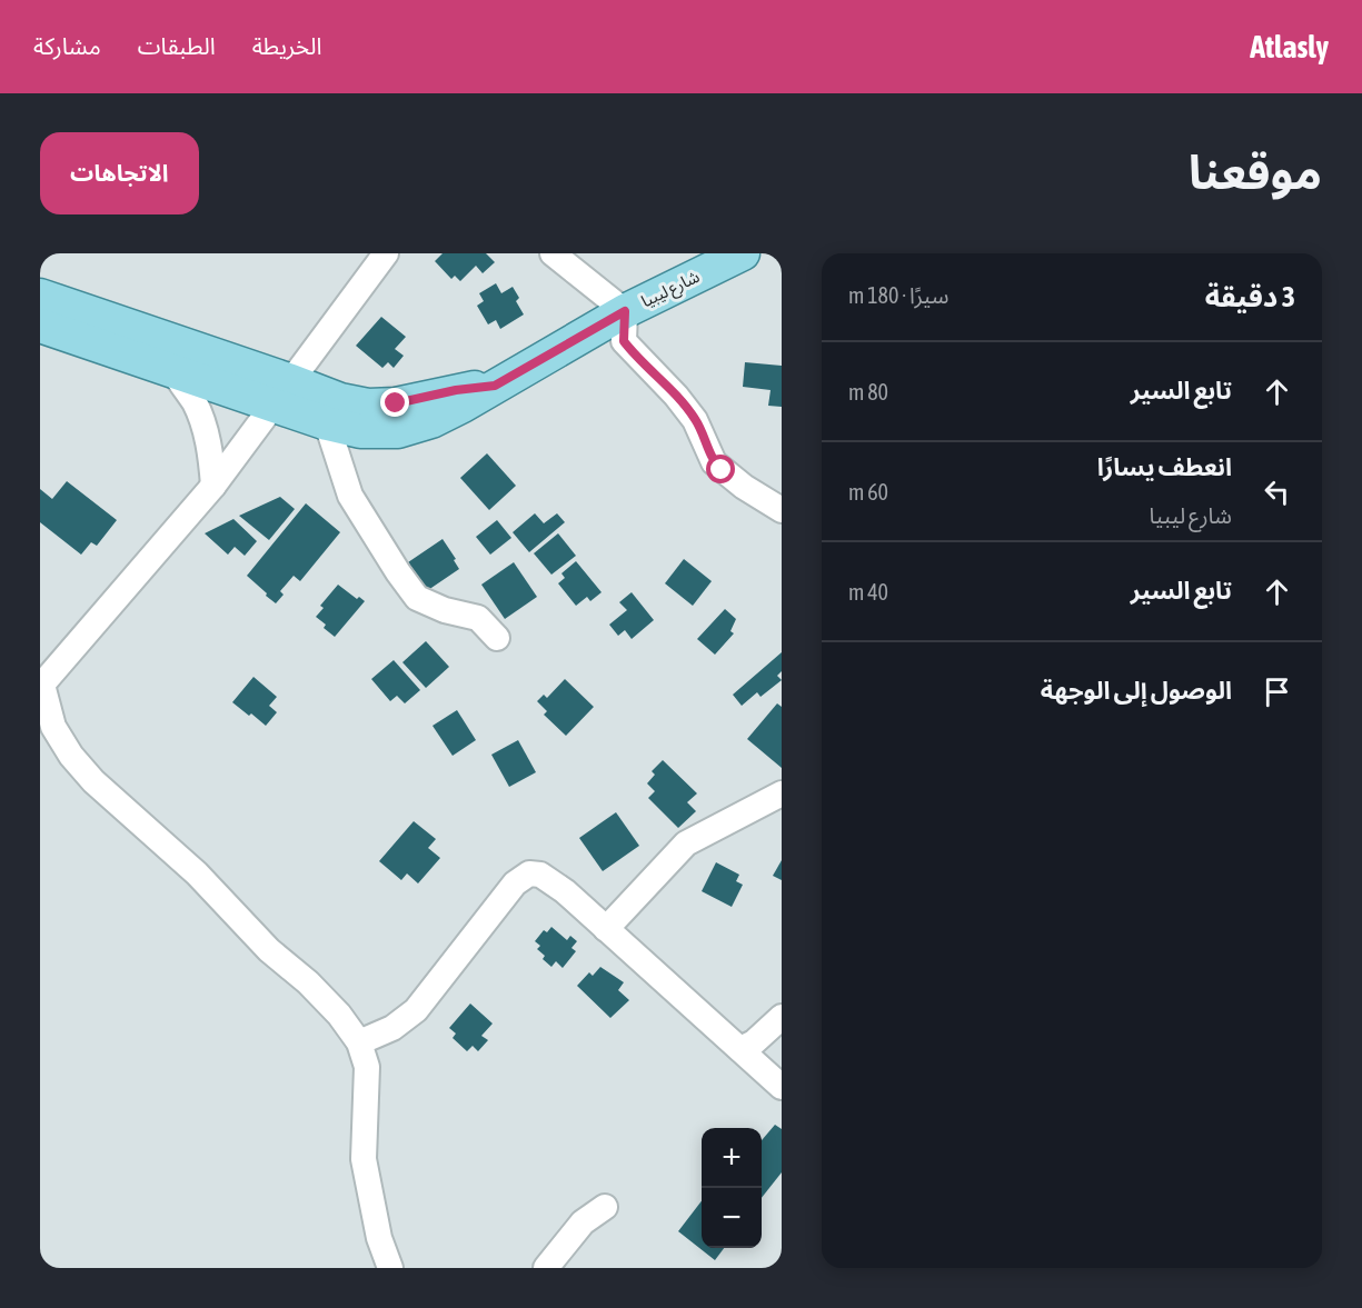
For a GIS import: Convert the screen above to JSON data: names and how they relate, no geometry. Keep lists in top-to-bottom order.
{
  "streets": {
    "main road": ["شارع ليبيا"]
  },
  "page": {
    "header": "Atlasly",
    "nav": ["الخريطة", "الطبقات", "مشاركة"],
    "title": "موقعنا",
    "buttons": "الاتجاهات",
    "heading": ["3 دقيقة", "سيرًا · 180 m"],
    "list": [
      ["تابع السير", "80 m"],
      ["انعطف يسارًا", "شارع ليبيا", "60 m"],
      ["تابع السير", "40 m"],
      "الوصول إلى الوجهة"
    ],
    "map_buttons": ["+", "−"]
  }
}
